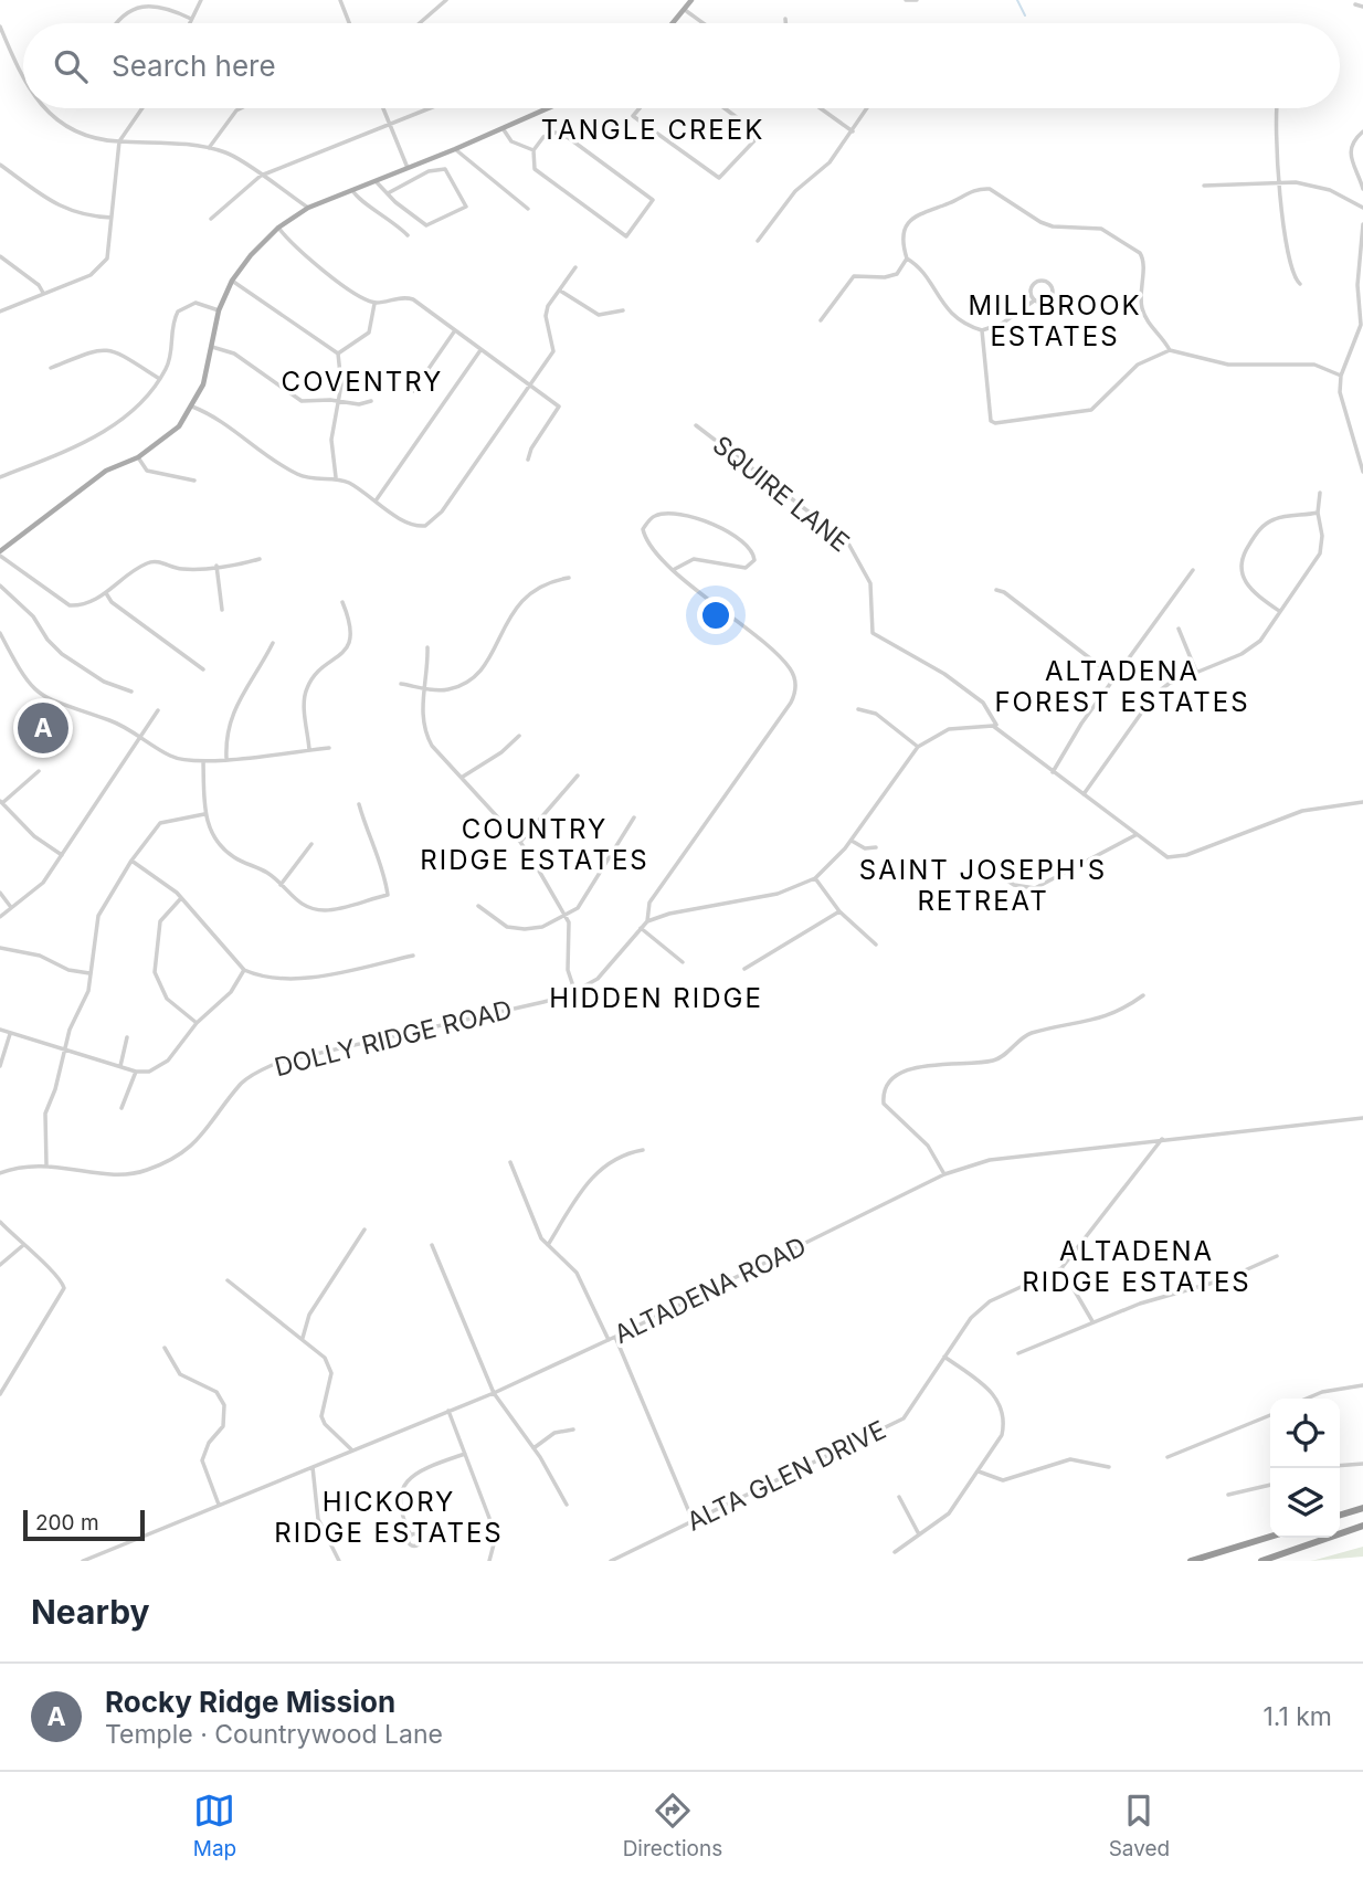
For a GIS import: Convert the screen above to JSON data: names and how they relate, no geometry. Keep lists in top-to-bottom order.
{
  "streets": {
    "street": [
      "SQUIRE LANE",
      "DOLLY RIDGE ROAD",
      "ALTADENA ROAD",
      "ALTA GLEN DRIVE"
    ]
  },
  "crossings": [
    ["SQUIRE LANE", "DOLLY RIDGE ROAD"],
    ["ALTADENA ROAD", "ALTA GLEN DRIVE"]
  ],
  "districts": [
    "TANGLE CREEK",
    "MILLBROOK ESTATES",
    "COVENTRY",
    "ALTADENA FOREST ESTATES",
    "COUNTRY RIDGE ESTATES",
    "SAINT JOSEPH'S RETREAT",
    "HIDDEN RIDGE",
    "ALTADENA RIDGE ESTATES",
    "HICKORY RIDGE ESTATES"
  ],
  "scale_bar": "200 m",
  "page": {
    "search": "Search here",
    "pins": "A",
    "scale": "200 m",
    "heading": "Nearby",
    "list": [
      {
        "mark": "A",
        "name": "Rocky Ridge Mission",
        "note": "Temple · Countrywood Lane",
        "value": "1.1 km"
      }
    ],
    "nav": ["Map", "Directions", "Saved"]
  }
}
